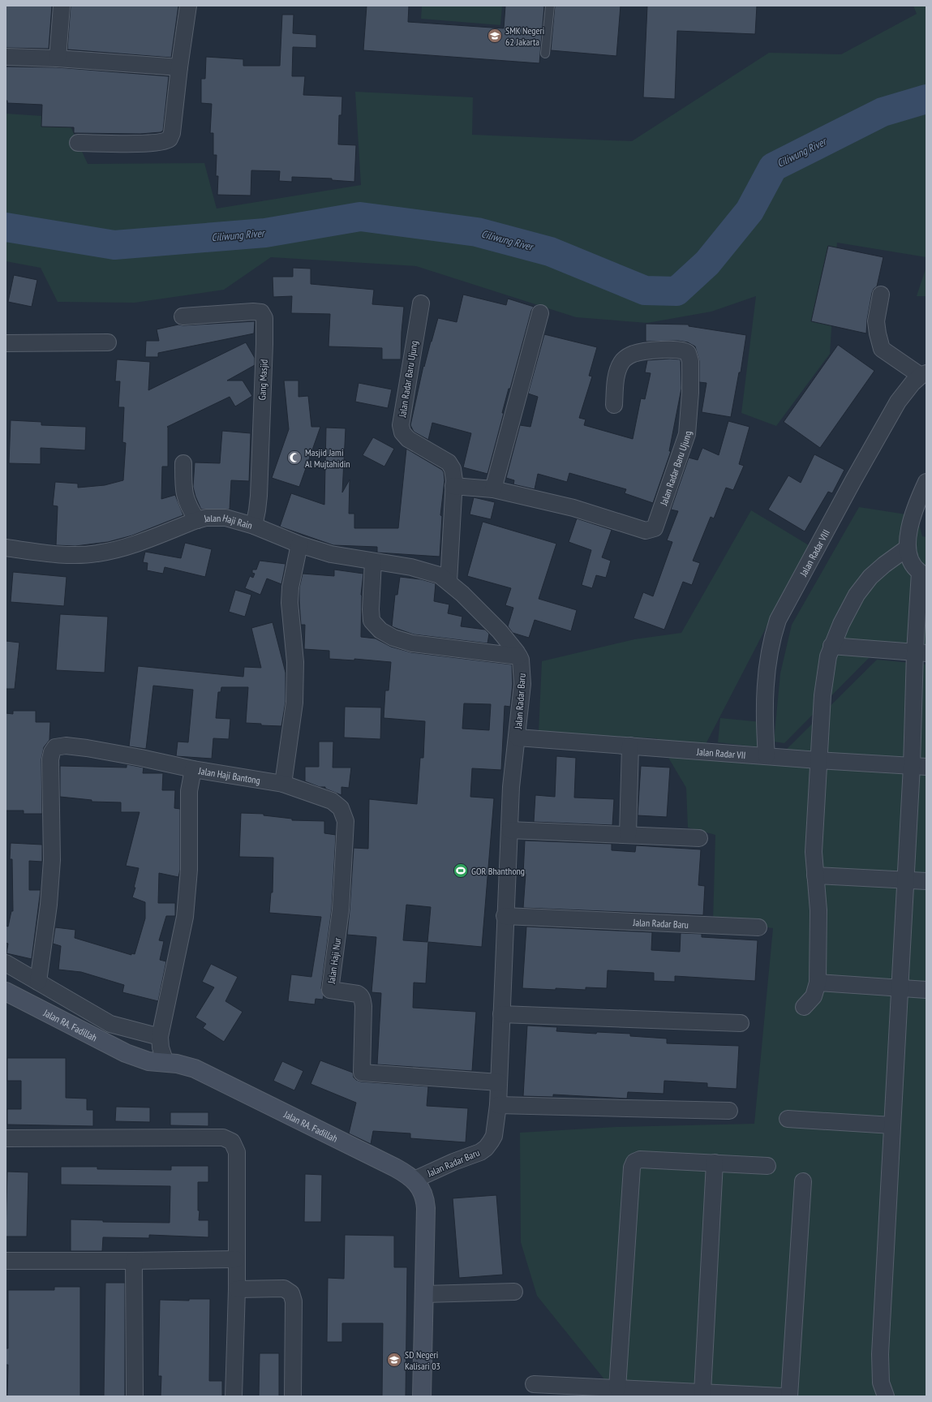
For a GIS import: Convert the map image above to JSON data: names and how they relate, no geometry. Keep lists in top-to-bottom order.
{
  "streets": {
    "main road": ["Jalan RA. Fadillah"],
    "street": [
      "Jalan Radar Baru Ujung",
      "Gang Masjid",
      "Jalan Haji Rain",
      "Jalan Radar VIII",
      "Jalan Radar Baru",
      "Jalan Radar VII",
      "Jalan Haji Bantong",
      "Jalan Haji Nur"
    ]
  },
  "crossings": [
    ["Jalan Radar Baru Ujung", "Jalan Haji Rain"],
    ["Jalan Radar Baru Ujung", "Jalan Radar Baru"],
    ["Gang Masjid", "Jalan Haji Rain"],
    ["Jalan Haji Rain", "Jalan Radar Baru"],
    ["Jalan Radar VIII", "Jalan Radar VII"],
    ["Jalan Radar Baru", "Jalan Radar VII"],
    ["Jalan Radar Baru", "Jalan Haji Nur"],
    ["Jalan Radar Baru", "Jalan RA. Fadillah"],
    ["Jalan Haji Bantong", "Jalan Haji Nur"],
    ["Jalan Haji Bantong", "Jalan RA. Fadillah"]
  ],
  "water": ["Ciliwung River"],
  "places": {
    "school or university": ["SMK Negeri 62 Jakarta", "SD Negeri Kalisari 03"],
    "mosque": ["Masjid Jami Al Mujtahidin"],
    "sports": ["GOR Bhanthong"]
  }
}
